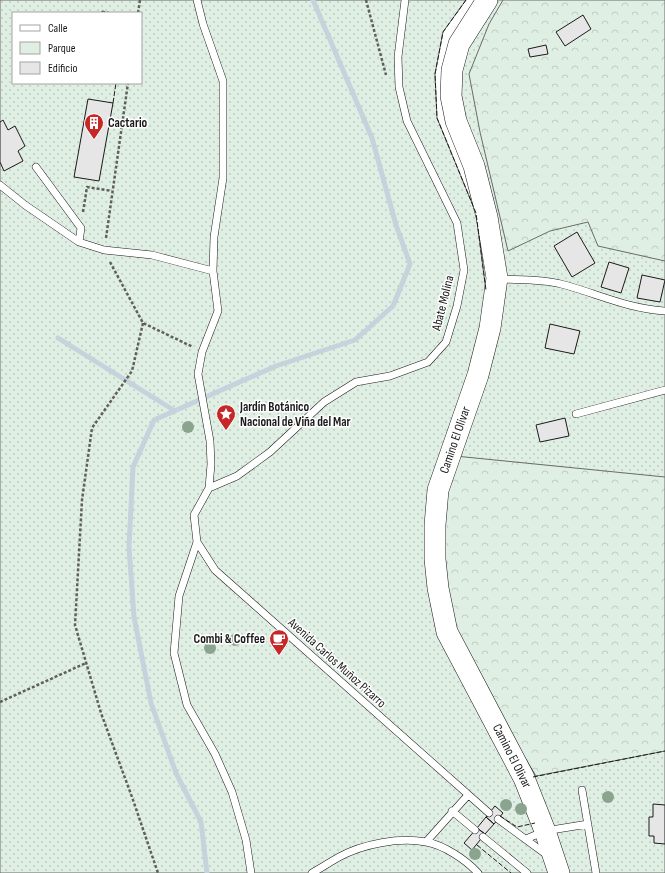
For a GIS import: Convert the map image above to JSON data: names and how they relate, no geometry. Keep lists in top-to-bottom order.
{
  "streets": {
    "main road": ["Camino El Olivar"],
    "lane": ["Abate Molina", "Avenida Carlos Muñoz Pizarro"]
  },
  "places": {
    "building": ["Cactario"],
    "place": ["Jardín Botánico Nacional de Viña del Mar"],
    "cafe": ["Combi & Coffee"]
  },
  "legend": ["Calle", "Parque", "Edificio"]
}
